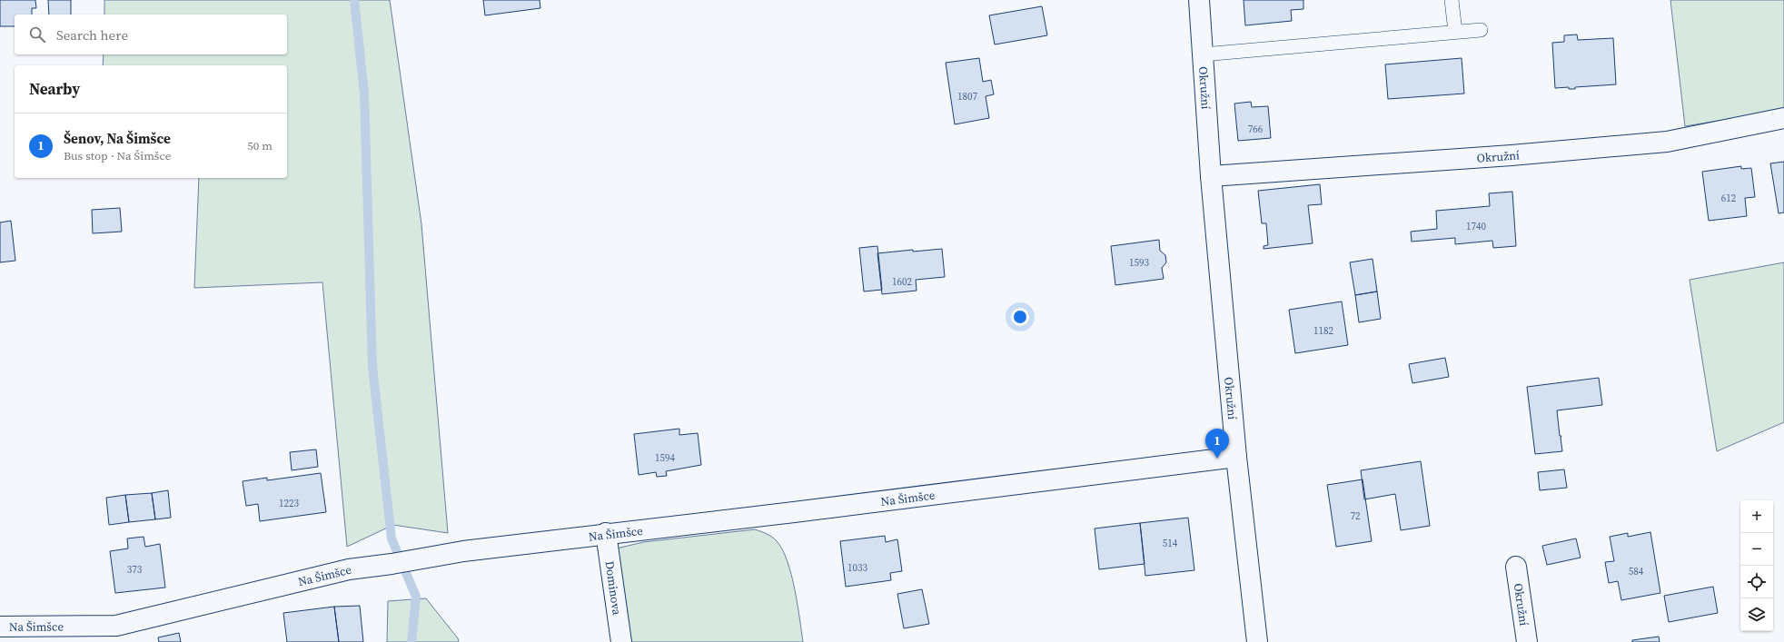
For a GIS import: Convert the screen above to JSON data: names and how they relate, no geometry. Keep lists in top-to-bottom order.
{
  "streets": {
    "street": ["Okružní", "Na Šimšce", "Dominova"]
  },
  "crossings": [
    ["Okružní", "Na Šimšce"],
    ["Na Šimšce", "Dominova"]
  ],
  "house_numbers": [
    "1807",
    "766",
    "612",
    "1740",
    "1593",
    "1602",
    "1182",
    "1594",
    "1223",
    "72",
    "514",
    "1033",
    "373",
    "584"
  ],
  "page": {
    "search": "Search here",
    "heading": "Nearby",
    "list": [
      {
        "mark": "1",
        "name": "Šenov, Na Šimšce",
        "note": "Bus stop · Na Šimšce",
        "value": "50 m"
      }
    ],
    "pins": "1",
    "map_buttons": ["+", "−"]
  }
}
